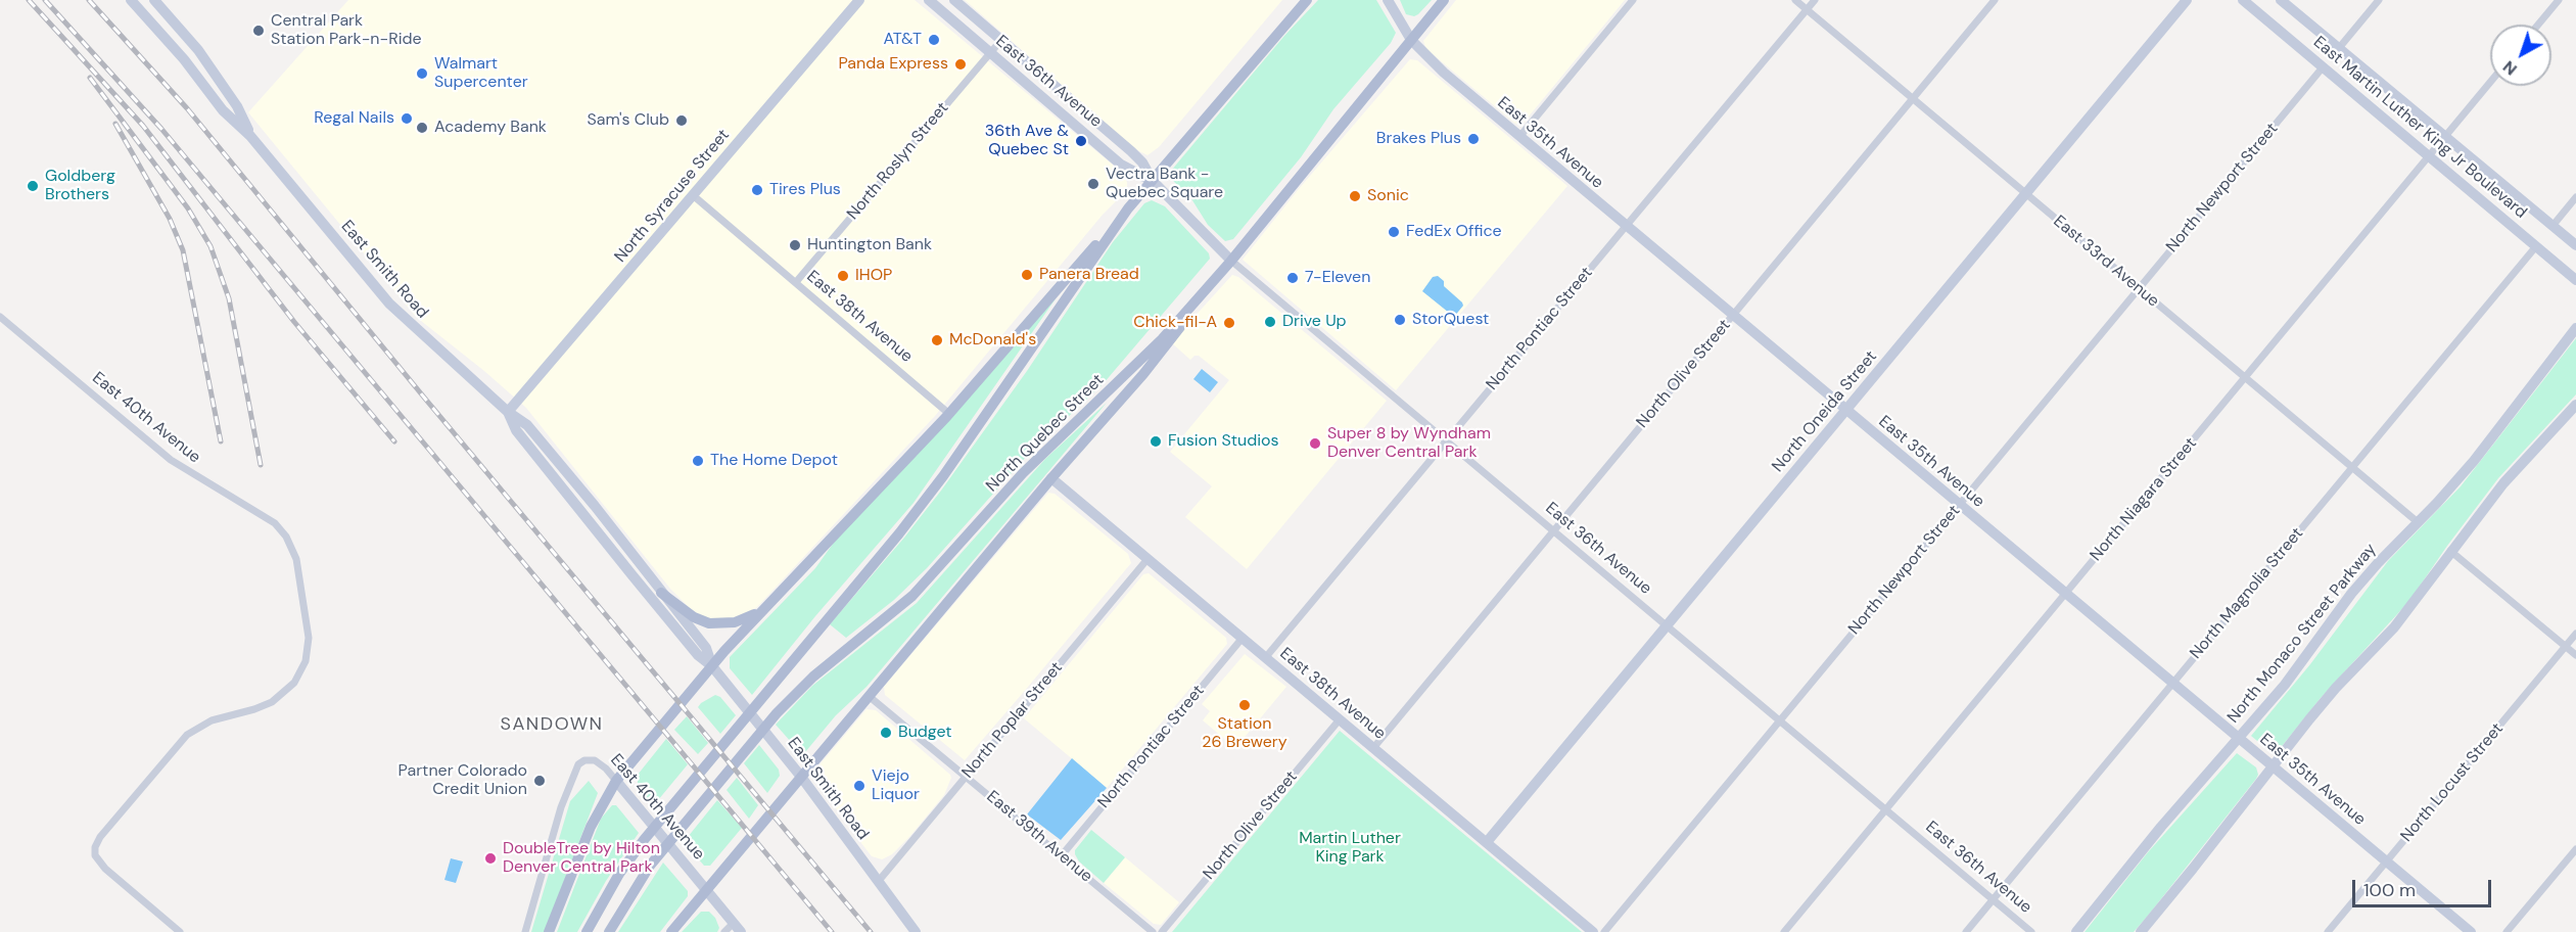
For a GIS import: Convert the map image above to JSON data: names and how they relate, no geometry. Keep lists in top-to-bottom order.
{
  "streets": {
    "main road": ["North Quebec Street"],
    "street": [
      "East 36th Avenue",
      "East Martin Luther King Jr Boulevard",
      "East 35th Avenue",
      "North Roslyn Street",
      "North Newport Street",
      "North Syracuse Street",
      "East 33rd Avenue",
      "East Smith Road",
      "East 38th Avenue",
      "North Pontiac Street",
      "North Olive Street",
      "North Oneida Street",
      "East 40th Avenue",
      "North Niagara Street",
      "North Magnolia Street",
      "North Monaco Street Parkway",
      "North Poplar Street",
      "North Locust Street",
      "East 39th Avenue"
    ]
  },
  "crossings": [
    ["East 36th Avenue", "North Roslyn Street"],
    ["East 36th Avenue", "North Newport Street"],
    ["East 36th Avenue", "North Pontiac Street"],
    ["East 36th Avenue", "North Olive Street"],
    ["East 36th Avenue", "North Oneida Street"],
    ["East 36th Avenue", "North Quebec Street"],
    ["East 36th Avenue", "North Niagara Street"],
    ["East 36th Avenue", "North Magnolia Street"],
    ["East Martin Luther King Jr Boulevard", "North Newport Street"],
    ["East Martin Luther King Jr Boulevard", "North Niagara Street"],
    ["East Martin Luther King Jr Boulevard", "North Magnolia Street"],
    ["East 35th Avenue", "North Newport Street"],
    ["East 35th Avenue", "North Pontiac Street"],
    ["East 35th Avenue", "North Olive Street"],
    ["East 35th Avenue", "North Oneida Street"],
    ["East 35th Avenue", "North Quebec Street"],
    ["East 35th Avenue", "North Niagara Street"],
    ["East 35th Avenue", "North Magnolia Street"],
    ["East 35th Avenue", "North Monaco Street Parkway"],
    ["East 35th Avenue", "North Locust Street"],
    ["North Roslyn Street", "East 38th Avenue"],
    ["North Newport Street", "East 33rd Avenue"],
    ["North Syracuse Street", "East Smith Road"],
    ["North Syracuse Street", "East 38th Avenue"],
    ["East 33rd Avenue", "North Pontiac Street"],
    ["East 33rd Avenue", "North Olive Street"],
    ["East 33rd Avenue", "North Oneida Street"],
    ["East 33rd Avenue", "North Niagara Street"],
    ["East 33rd Avenue", "North Magnolia Street"],
    ["East 33rd Avenue", "North Monaco Street Parkway"],
    ["East Smith Road", "North Poplar Street"],
    ["East 38th Avenue", "North Pontiac Street"],
    ["East 38th Avenue", "North Olive Street"],
    ["East 38th Avenue", "North Oneida Street"],
    ["East 38th Avenue", "North Poplar Street"],
    ["North Pontiac Street", "East 39th Avenue"],
    ["North Poplar Street", "East 39th Avenue"]
  ],
  "districts": ["SANDOWN"],
  "parks": ["Martin Luther King Park"],
  "places": [
    "Central Park Station Park-n-Ride",
    "AT&T",
    "Panda Express",
    "Walmart Supercenter",
    "Regal Nails",
    "Sam's Club",
    "Academy Bank",
    "Brakes Plus",
    "36th Ave & Quebec St",
    "Vectra Bank - Quebec Square",
    "Goldberg Brothers",
    "Tires Plus",
    "Sonic",
    "FedEx Office",
    "Huntington Bank",
    "Panera Bread",
    "IHOP",
    "7-Eleven",
    "StorQuest",
    "Drive Up",
    "Chick-fil-A",
    "McDonald's",
    "Fusion Studios",
    "Super 8 by Wyndham Denver Central Park",
    "The Home Depot",
    "Station 26 Brewery",
    "Budget",
    "Partner Colorado Credit Union",
    "Viejo Liquor",
    "DoubleTree by Hilton Denver Central Park"
  ],
  "scale_bar": "100 m",
  "north": "bottom left"
}
